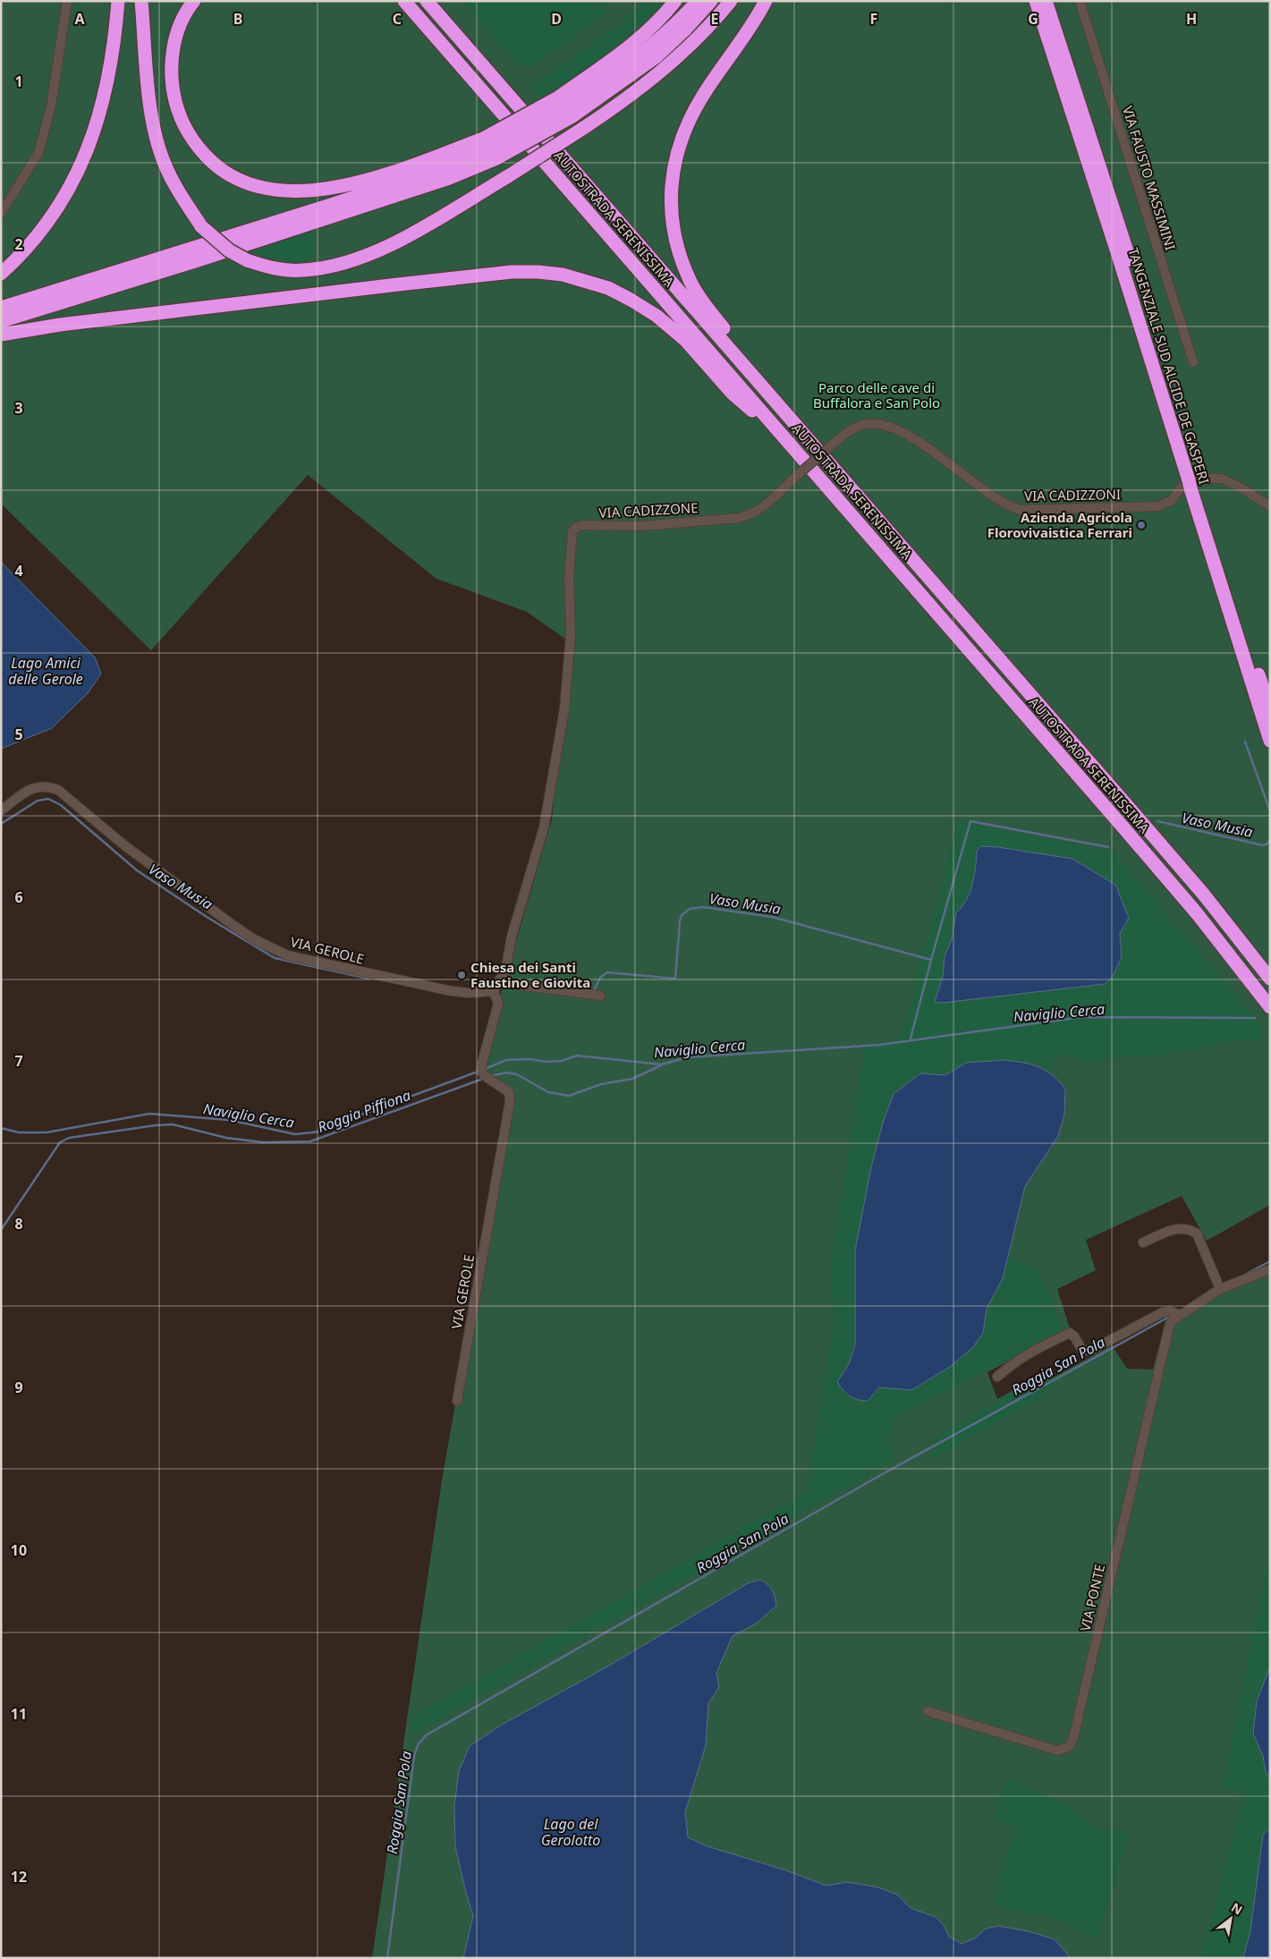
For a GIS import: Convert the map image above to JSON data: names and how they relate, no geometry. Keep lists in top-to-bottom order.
{
  "streets": {
    "highway": ["AUTOSTRADA SERENISSIMA", "TANGENZIALE SUD ALCIDE DE GASPERI"],
    "street": [
      "VIA FAUSTO MASSIMINI",
      "VIA CADIZZONI",
      "VIA CADIZZONE",
      "VIA GEROLE",
      "VIA PONTE"
    ]
  },
  "crossings": [
    ["VIA CADIZZONI", "VIA CADIZZONE"]
  ],
  "water": [
    "Lago Amici delle Gerole",
    "Vaso Musia",
    "Naviglio Cerca",
    "Roggia Piffiona",
    "Roggia San Pola",
    "Lago del Gerolotto"
  ],
  "parks": ["Parco delle cave di Buffalora e San Polo"],
  "places": ["Azienda Agricola Florovivaistica Ferrari", "Chiesa dei Santi Faustino e Giovita"],
  "north": "top right",
  "grid": {
    "columns": [
      "A",
      "B",
      "C",
      "D",
      "E",
      "F",
      "G",
      "H"
    ],
    "rows": [
      "1",
      "2",
      "3",
      "4",
      "5",
      "6",
      "7",
      "8",
      "9",
      "10",
      "11",
      "12"
    ]
  }
}
